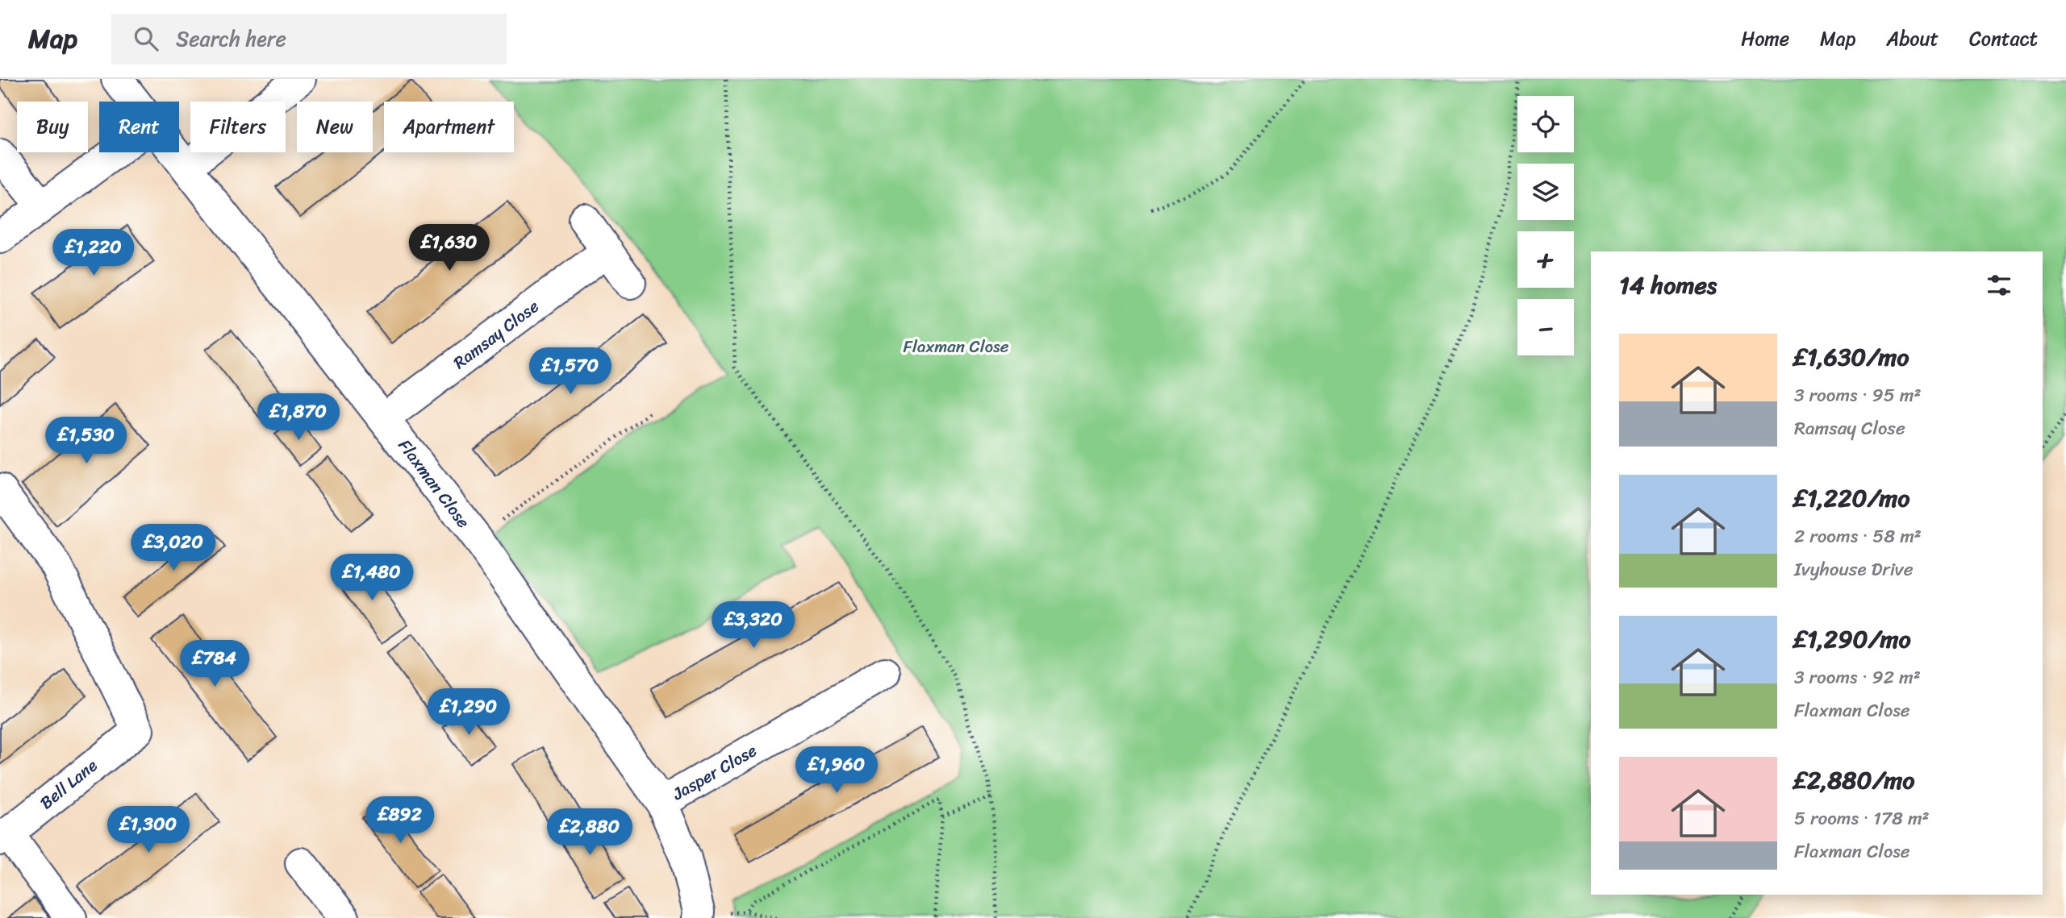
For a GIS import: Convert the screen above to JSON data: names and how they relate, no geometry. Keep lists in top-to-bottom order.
{
  "streets": {
    "street": [
      "Ramsay Close",
      "Flaxman Close",
      "Jasper Close",
      "Bell Lane"
    ]
  },
  "crossings": [
    ["Ramsay Close", "Flaxman Close"],
    ["Flaxman Close", "Jasper Close"]
  ],
  "parks": ["Flaxman Close"],
  "page": {
    "header": "Map",
    "search": "Search here",
    "nav": [
      "Home",
      "Map",
      "About",
      "Contact"
    ],
    "map_buttons": ["+", "−"],
    "chip": [
      "Buy",
      "Rent",
      "Filters",
      "New",
      "Apartment"
    ],
    "price": [
      "£1,630",
      "£1,220",
      "£1,570",
      "£1,870",
      "£1,530",
      "£3,020",
      "£1,480",
      "£3,320",
      "£784",
      "£1,290",
      "£1,960",
      "£892",
      "£1,300",
      "£2,880"
    ],
    "heading": "14 homes",
    "list": [
      {
        "name": "£1,630/mo",
        "note": "3 rooms · 95 m² · Ramsay Close"
      },
      {
        "name": "£1,220/mo",
        "note": "2 rooms · 58 m² · Ivyhouse Drive"
      },
      {
        "name": "£1,290/mo",
        "note": "3 rooms · 92 m² · Flaxman Close"
      },
      {
        "name": "£2,880/mo",
        "note": "5 rooms · 178 m² · Flaxman Close"
      }
    ]
  }
}
